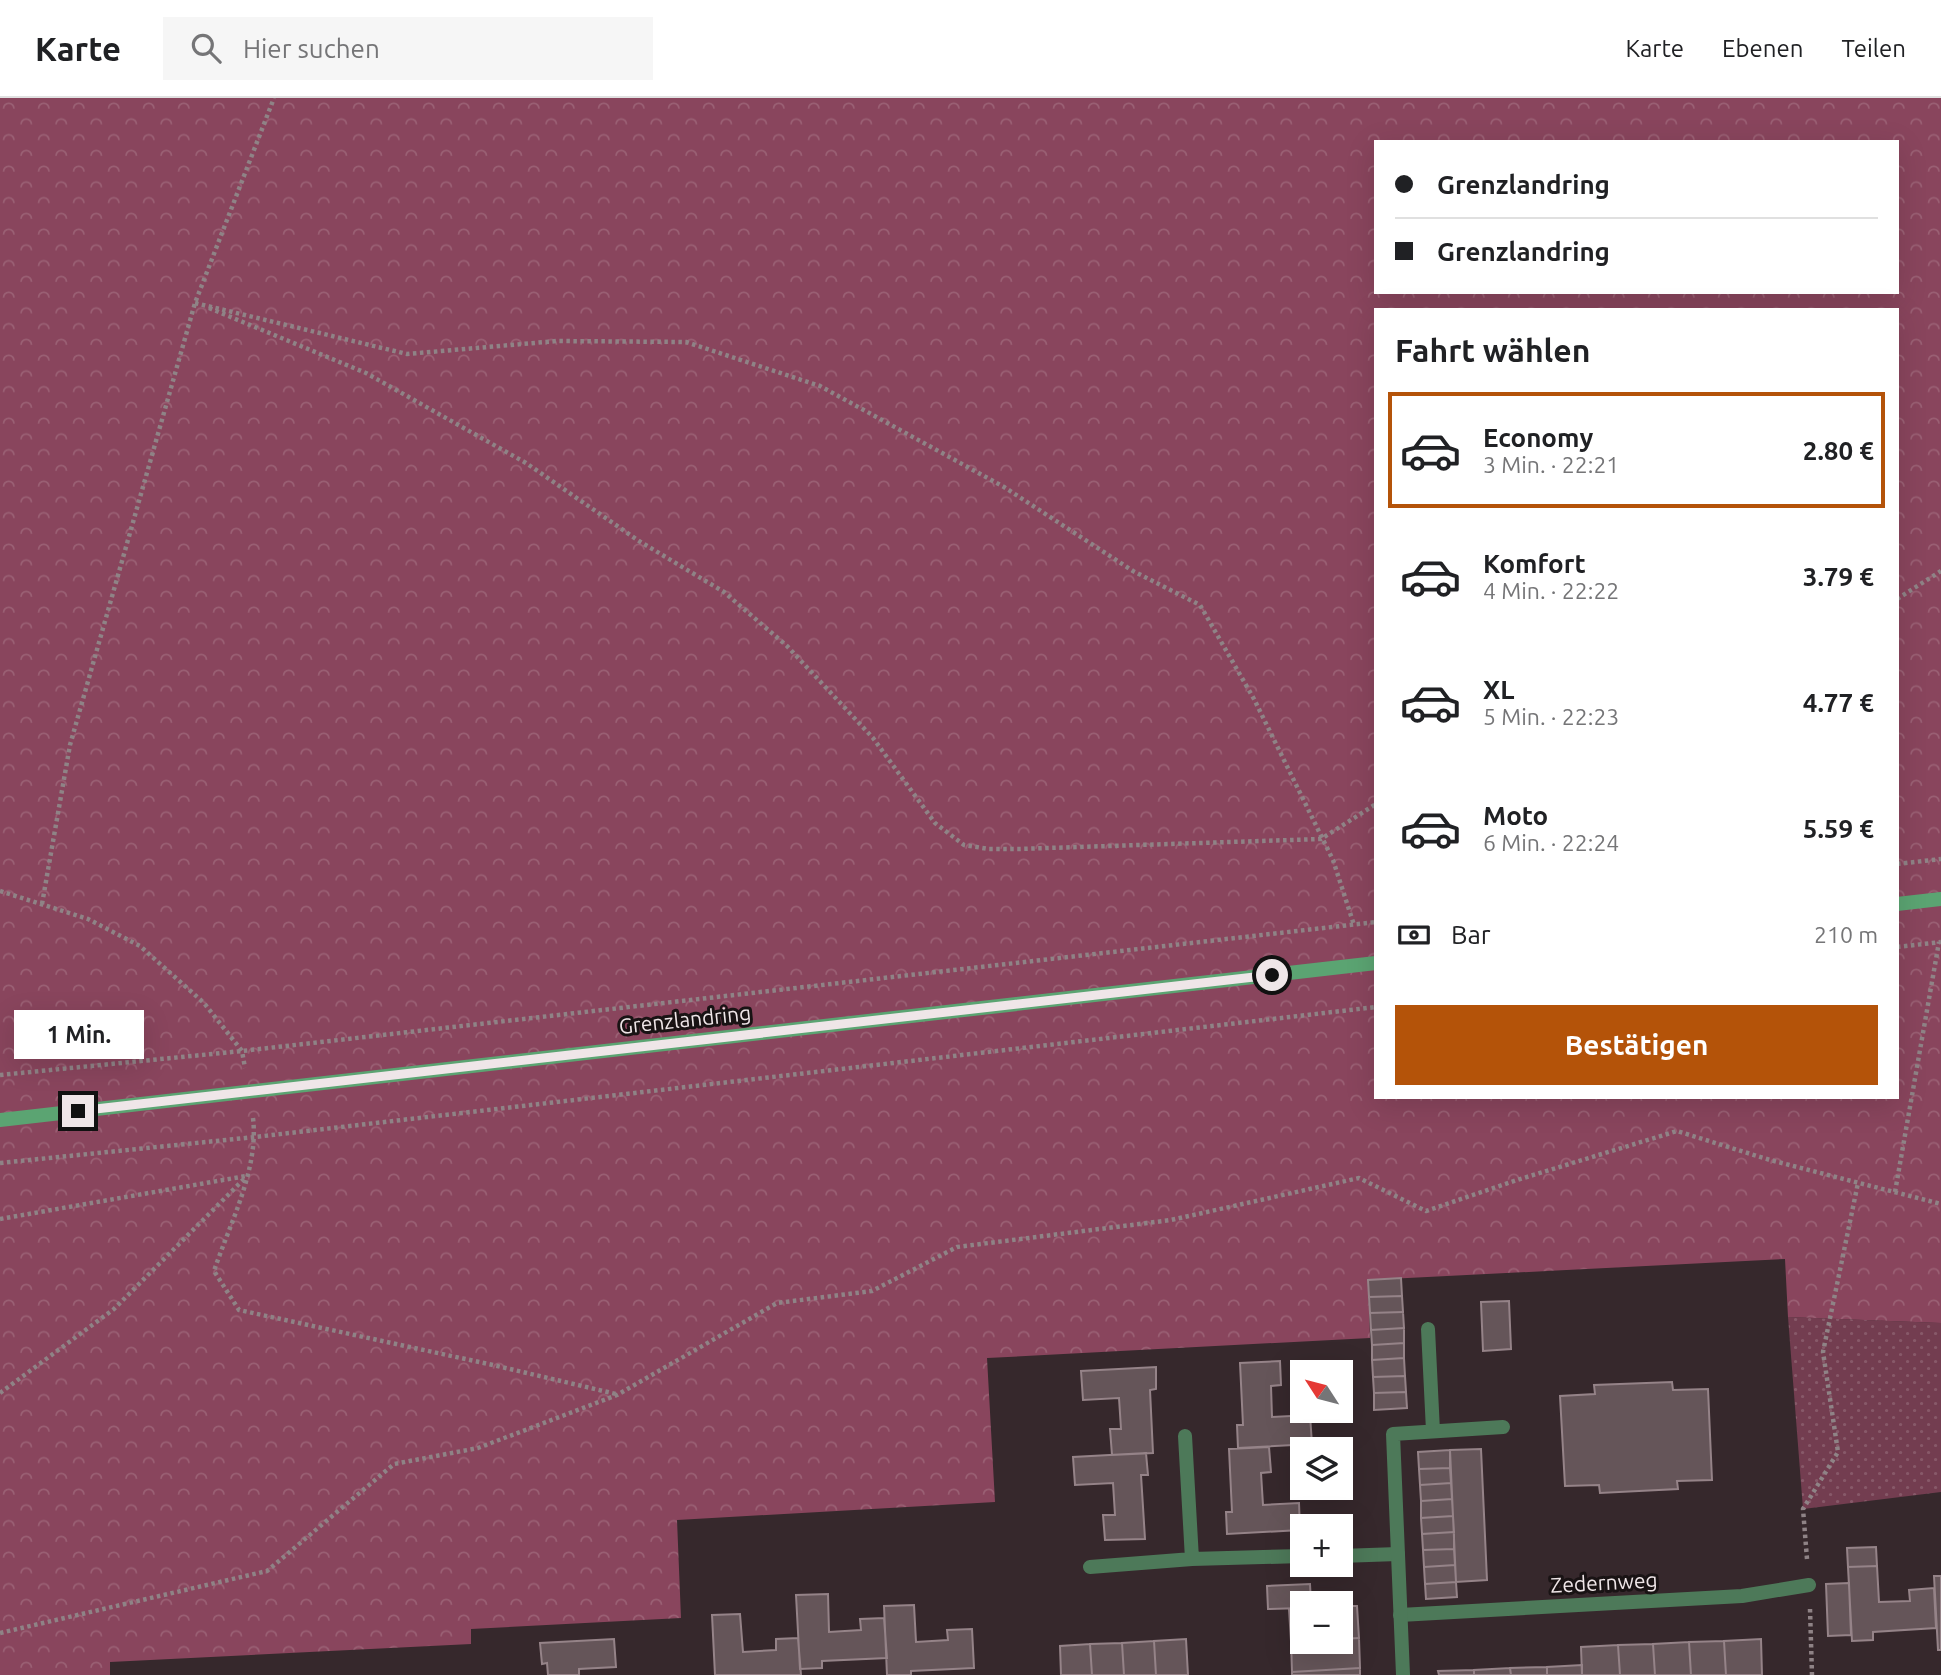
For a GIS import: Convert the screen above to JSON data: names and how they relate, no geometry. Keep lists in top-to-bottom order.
{
  "streets": {
    "main road": ["Grenzlandring"],
    "street": ["Zedernweg"]
  },
  "north": "top left",
  "page": {
    "header": "Karte",
    "search": "Hier suchen",
    "nav": ["Karte", "Ebenen", "Teilen"],
    "banner": ["Grenzlandring", "Grenzlandring"],
    "heading": "Fahrt wählen",
    "list": [
      {
        "name": "Economy",
        "note": "3 Min. · 22:21",
        "value": "2.80 €"
      },
      {
        "name": "Komfort",
        "note": "4 Min. · 22:22",
        "value": "3.79 €"
      },
      {
        "name": "XL",
        "note": "5 Min. · 22:23",
        "value": "4.77 €"
      },
      {
        "name": "Moto",
        "note": "6 Min. · 22:24",
        "value": "5.59 €"
      }
    ],
    "pay": ["Bar", "210 m"],
    "buttons": "Bestätigen",
    "bubble": "1 Min.",
    "map_buttons": ["+", "−"]
  }
}
